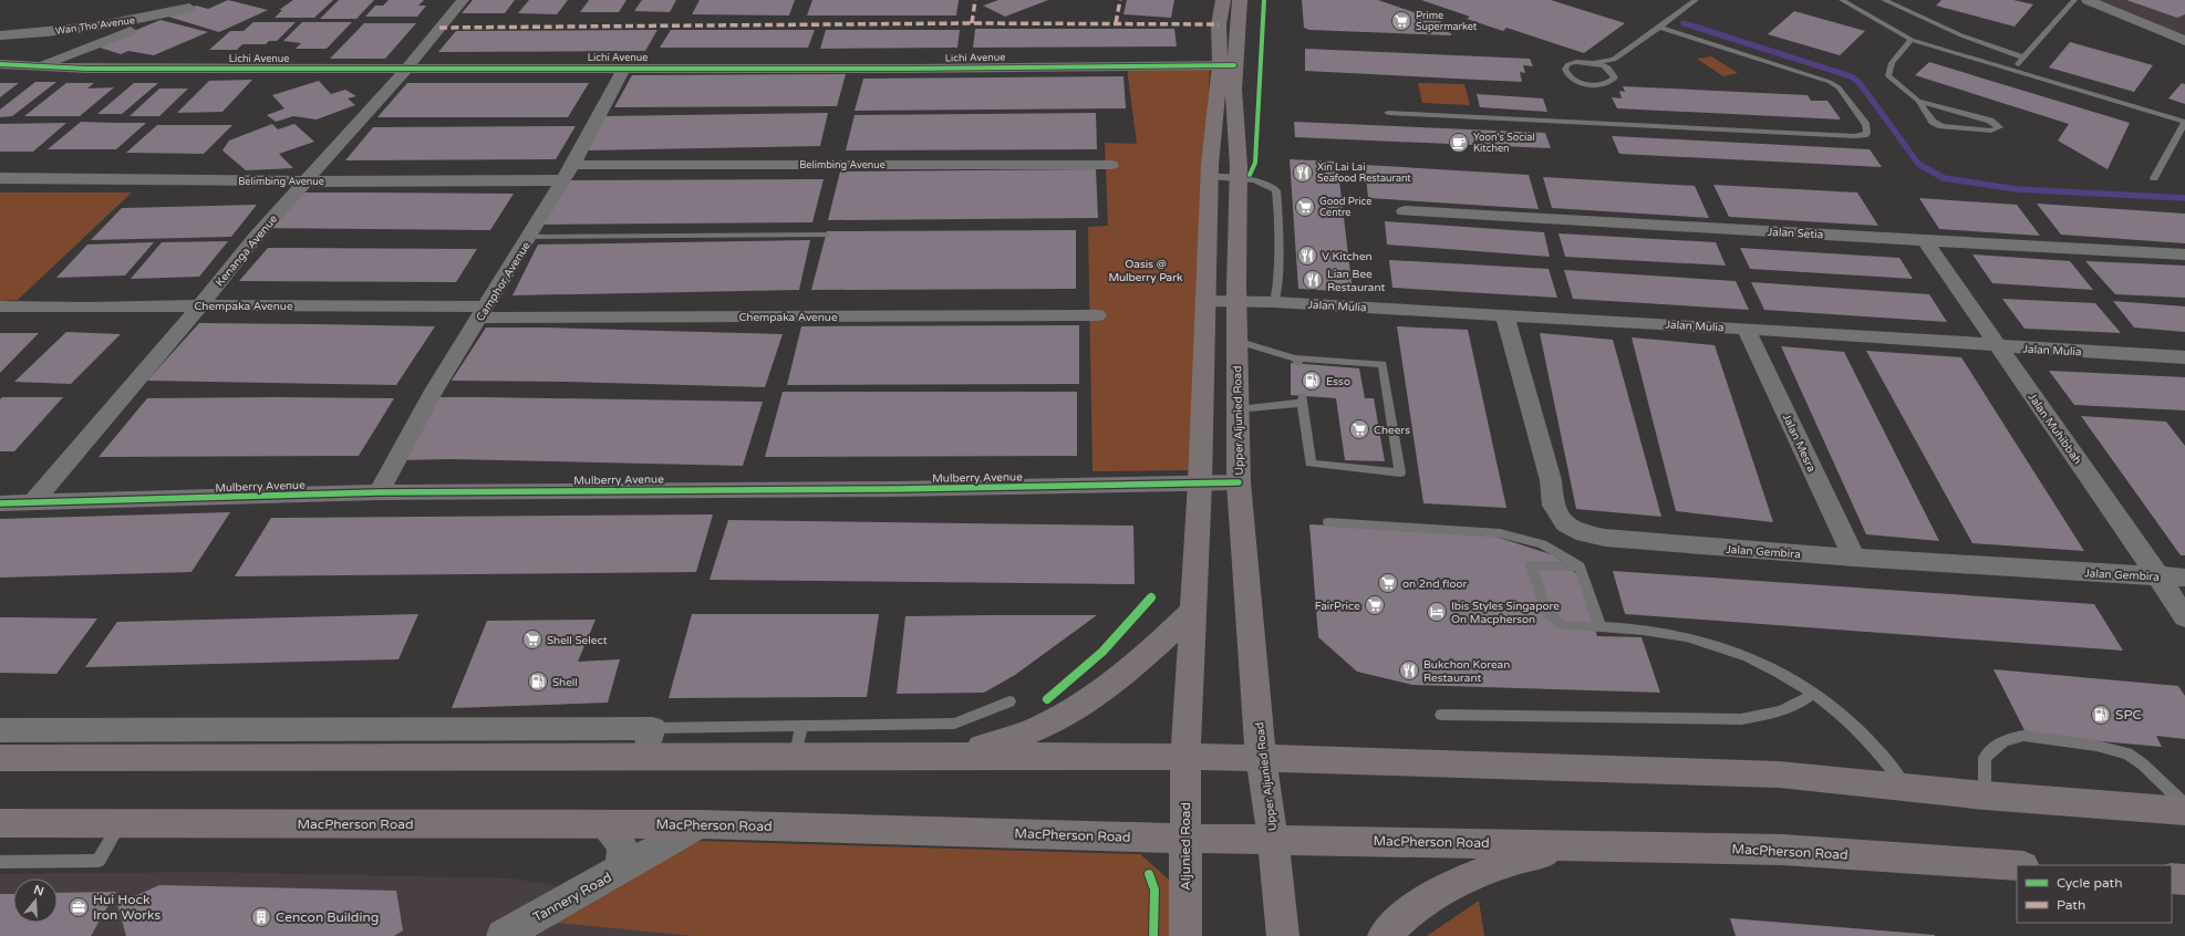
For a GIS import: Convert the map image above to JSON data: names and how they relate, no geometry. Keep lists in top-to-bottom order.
{
  "streets": {
    "main road": ["Upper Aljunied Road", "MacPherson Road", "Aljunied Road"],
    "street": [
      "Wan Tho Avenue",
      "Lichi Avenue",
      "Belimbing Avenue",
      "Jalan Setia",
      "Kenanga Avenue",
      "Camphor Avenue",
      "Chempaka Avenue",
      "Jalan Mulia",
      "Jalan Muhibbah",
      "Jalan Mesra",
      "Mulberry Avenue",
      "Jalan Gembira",
      "Tannery Road"
    ]
  },
  "crossings": [
    ["Wan Tho Avenue", "Lichi Avenue"],
    ["Lichi Avenue", "Kenanga Avenue"],
    ["Lichi Avenue", "Camphor Avenue"],
    ["Lichi Avenue", "Upper Aljunied Road"],
    ["Belimbing Avenue", "Kenanga Avenue"],
    ["Belimbing Avenue", "Camphor Avenue"],
    ["Jalan Setia", "Jalan Muhibbah"],
    ["Kenanga Avenue", "Chempaka Avenue"],
    ["Kenanga Avenue", "Mulberry Avenue"],
    ["Camphor Avenue", "Chempaka Avenue"],
    ["Camphor Avenue", "Mulberry Avenue"],
    ["Jalan Mulia", "Upper Aljunied Road"],
    ["Jalan Mulia", "Jalan Muhibbah"],
    ["Jalan Mulia", "Jalan Mesra"],
    ["Jalan Mulia", "Jalan Gembira"],
    ["Upper Aljunied Road", "Mulberry Avenue"],
    ["Upper Aljunied Road", "MacPherson Road"],
    ["Upper Aljunied Road", "Aljunied Road"],
    ["Jalan Muhibbah", "Jalan Gembira"],
    ["Jalan Mesra", "Jalan Gembira"],
    ["MacPherson Road", "Aljunied Road"],
    ["MacPherson Road", "Tannery Road"]
  ],
  "parks": ["Oasis @ Mulberry Park"],
  "places": {
    "supermarket": [
      "Prime Supermarket",
      "Good Price Centre",
      "Cheers",
      "on 2nd floor",
      "FairPrice",
      "Shell Select"
    ],
    "cafe": ["Yoon's Social Kitchen"],
    "restaurant": [
      "Xin Lai Lai Seafood Restaurant",
      "V Kitchen",
      "Lian Bee Restaurant",
      "Bukchon Korean Restaurant"
    ],
    "fuel station": ["Esso", "Shell", "SPC"],
    "hotel": ["Ibis Styles Singapore On Macpherson"],
    "office": ["Hui Hock Iron Works"],
    "building": ["Cencon Building"]
  },
  "legend": ["Cycle path", "Path"],
  "north": "top"
}
